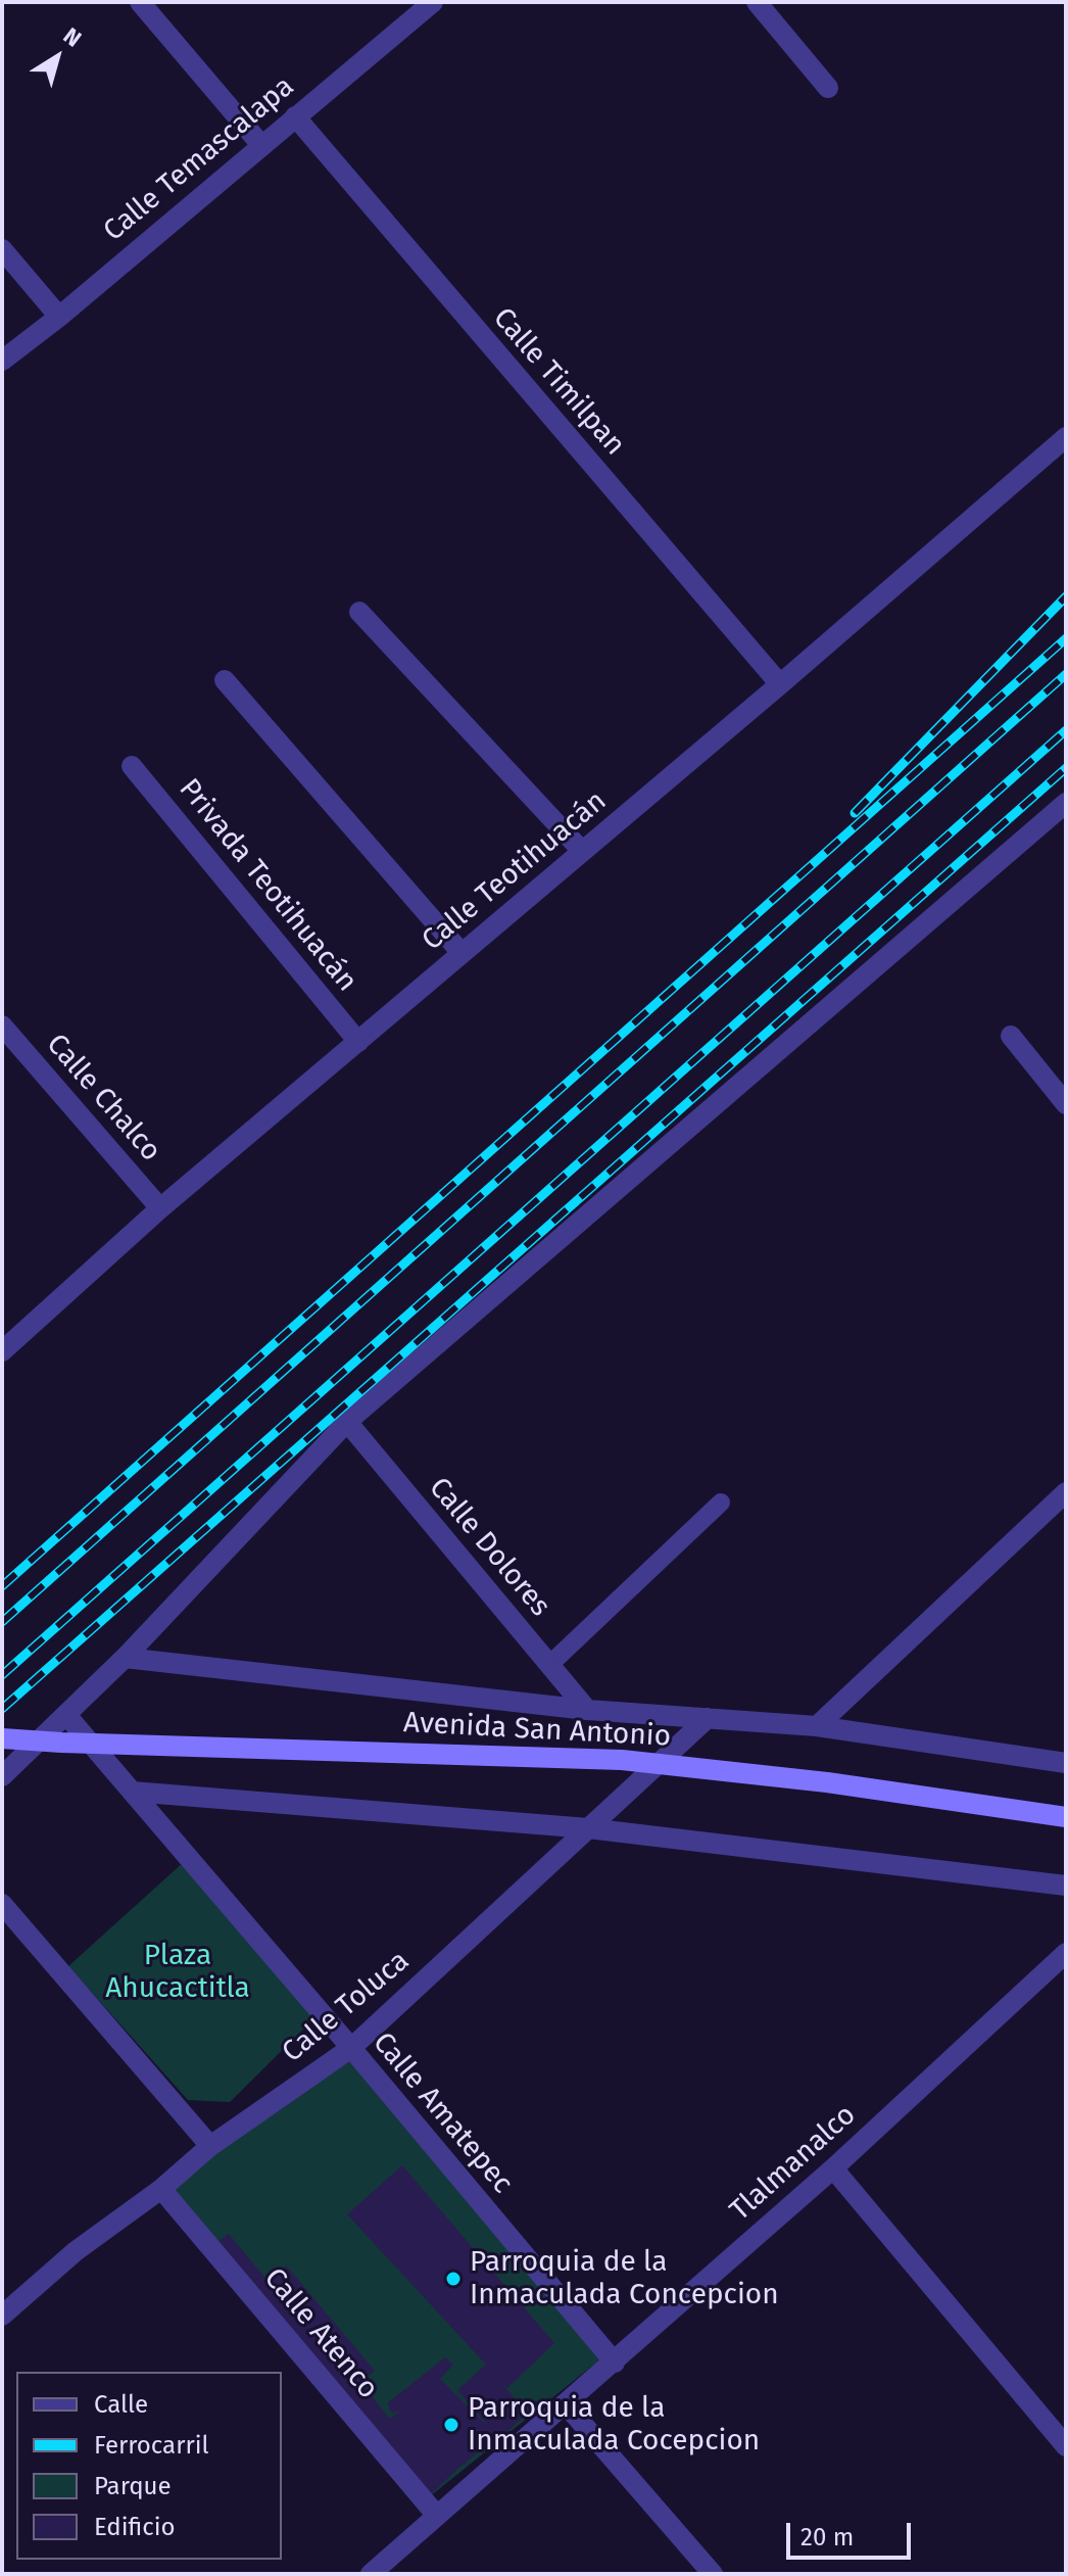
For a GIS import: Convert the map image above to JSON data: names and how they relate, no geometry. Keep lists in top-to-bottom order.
{
  "streets": {
    "main road": ["Avenida San Antonio"],
    "street": [
      "Calle Temascalapa",
      "Calle Timilpan",
      "Calle Teotihuacán",
      "Privada Teotihuacán",
      "Calle Chalco",
      "Calle Dolores",
      "Calle Toluca",
      "Calle Amatepec",
      "Tlalmanalco",
      "Calle Atenco"
    ]
  },
  "crossings": [
    ["Calle Temascalapa", "Calle Timilpan"],
    ["Calle Timilpan", "Calle Teotihuacán"],
    ["Calle Teotihuacán", "Privada Teotihuacán"],
    ["Calle Teotihuacán", "Calle Chalco"],
    ["Calle Dolores", "Avenida San Antonio"],
    ["Avenida San Antonio", "Calle Toluca"],
    ["Calle Toluca", "Calle Amatepec"],
    ["Calle Toluca", "Calle Atenco"],
    ["Calle Amatepec", "Tlalmanalco"],
    ["Tlalmanalco", "Calle Atenco"]
  ],
  "parks": ["Plaza Ahucactitla"],
  "places": ["Parroquia de la Inmaculada Concepcion", "Parroquia de la Inmaculada Cocepcion"],
  "legend": [
    "Calle",
    "Ferrocarril",
    "Parque",
    "Edificio"
  ],
  "scale_bar": "20 m",
  "north": "top right"
}
